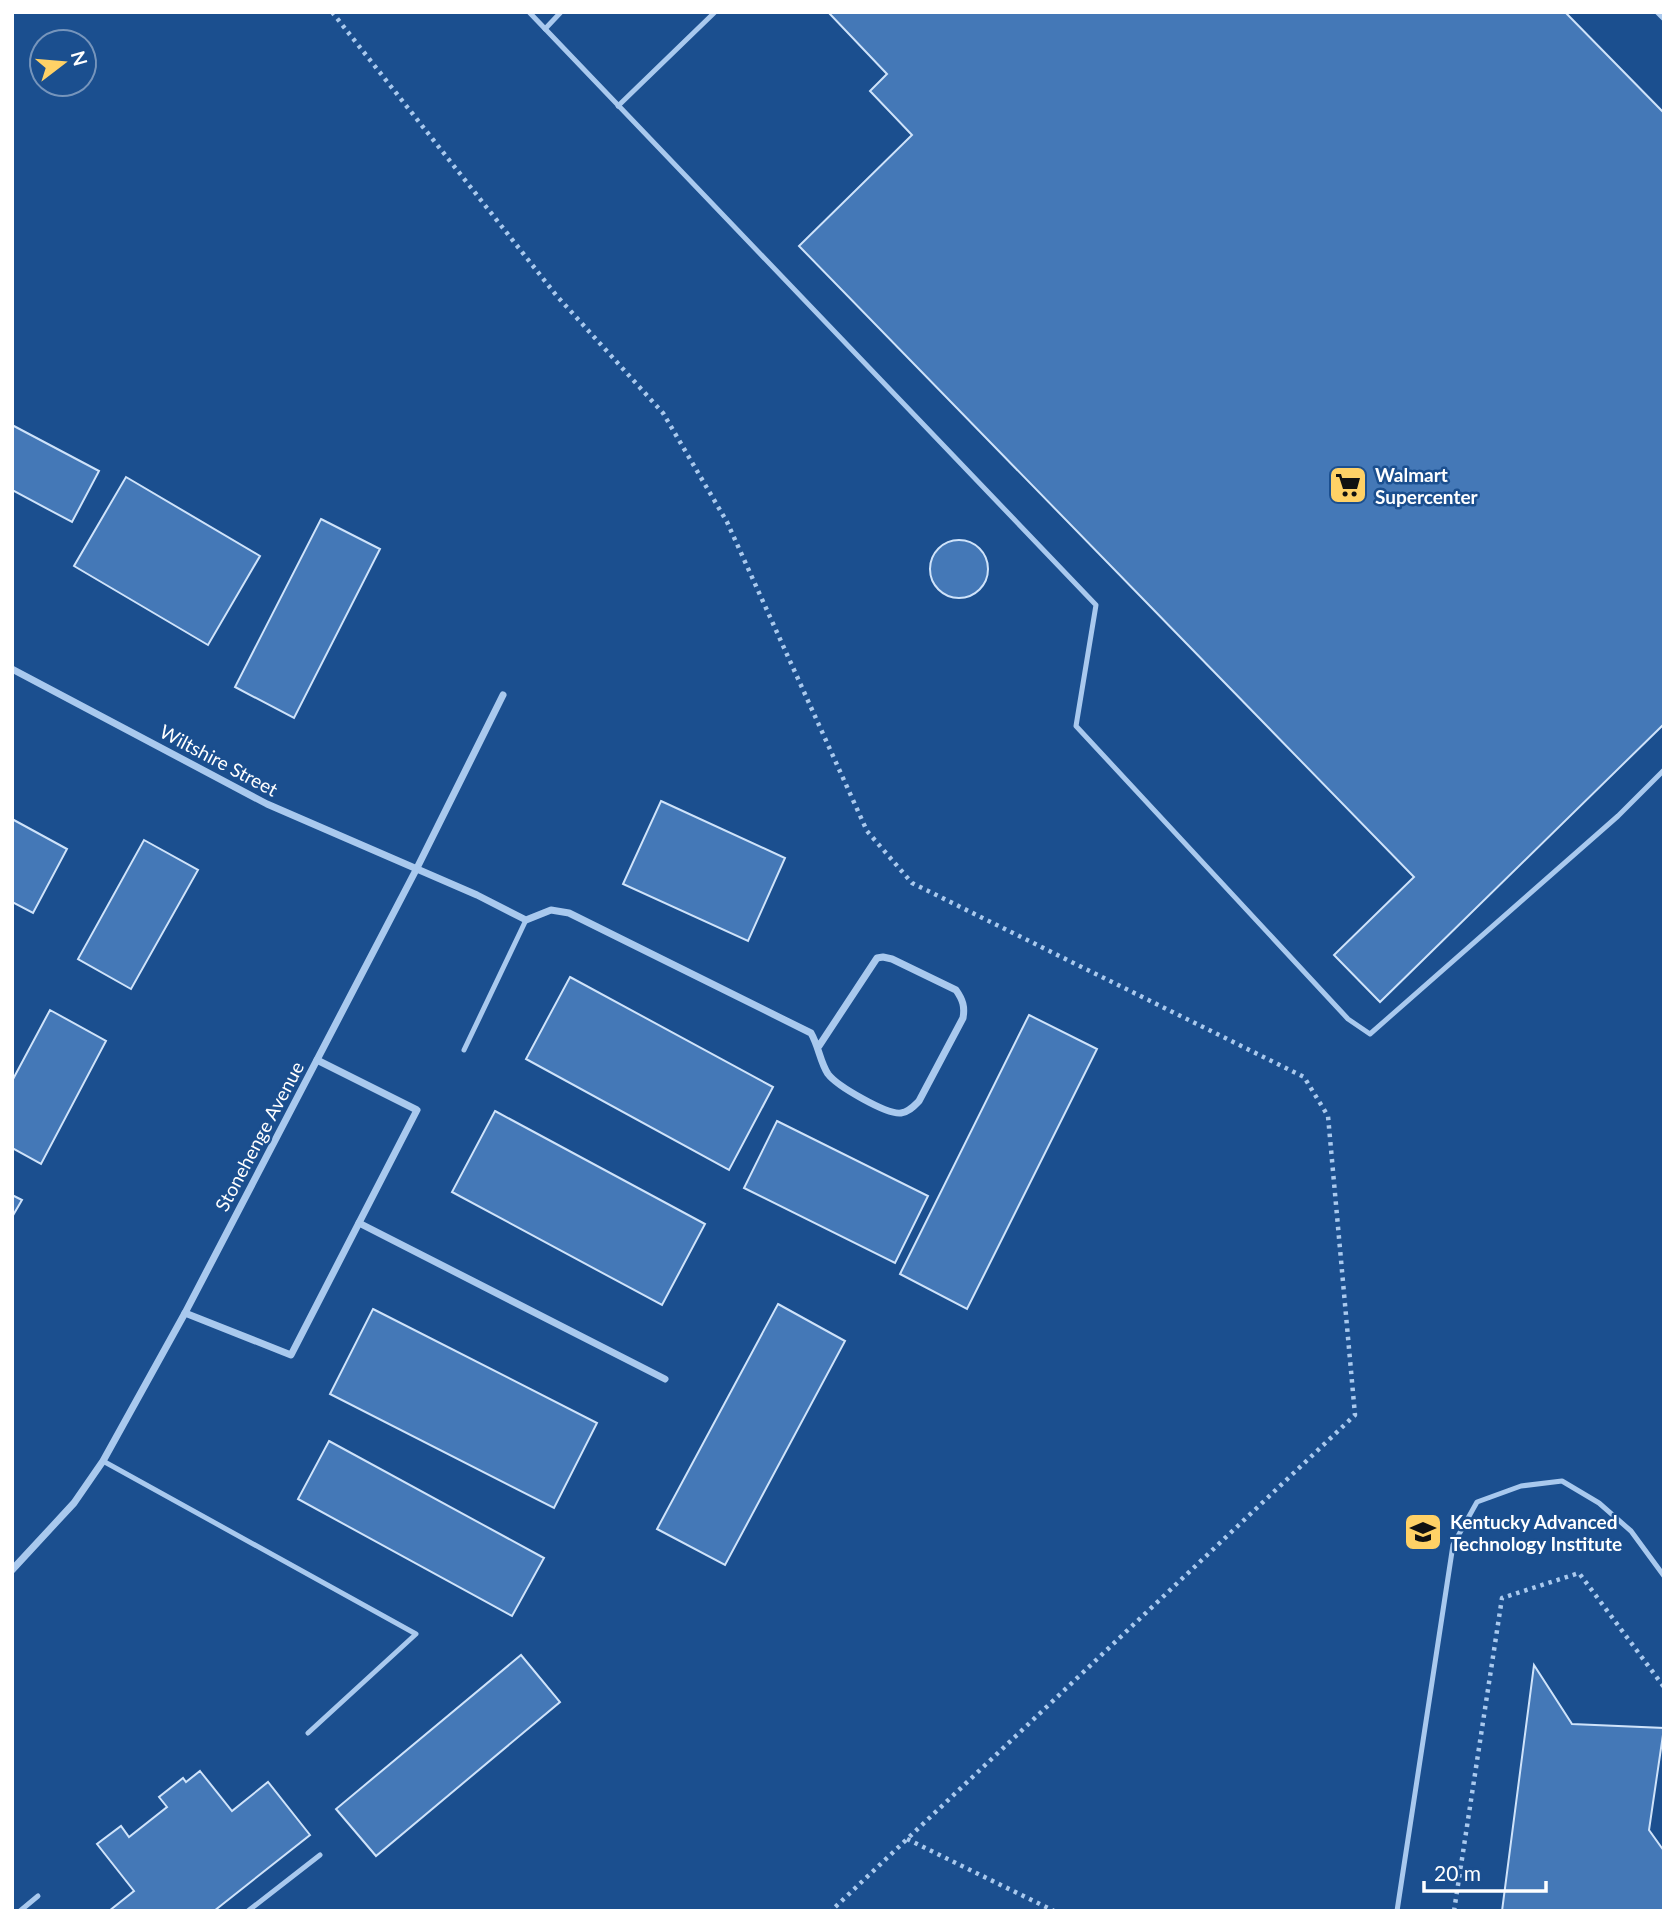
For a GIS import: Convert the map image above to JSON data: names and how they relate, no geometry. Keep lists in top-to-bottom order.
{
  "streets": {
    "street": ["Wiltshire Street", "Stonehenge Avenue"]
  },
  "crossings": [
    ["Wiltshire Street", "Stonehenge Avenue"]
  ],
  "places": {
    "supermarket": ["Walmart Supercenter"],
    "school or university": ["Kentucky Advanced Technology Institute"]
  },
  "scale_bar": "20 m",
  "north": "right"
}
